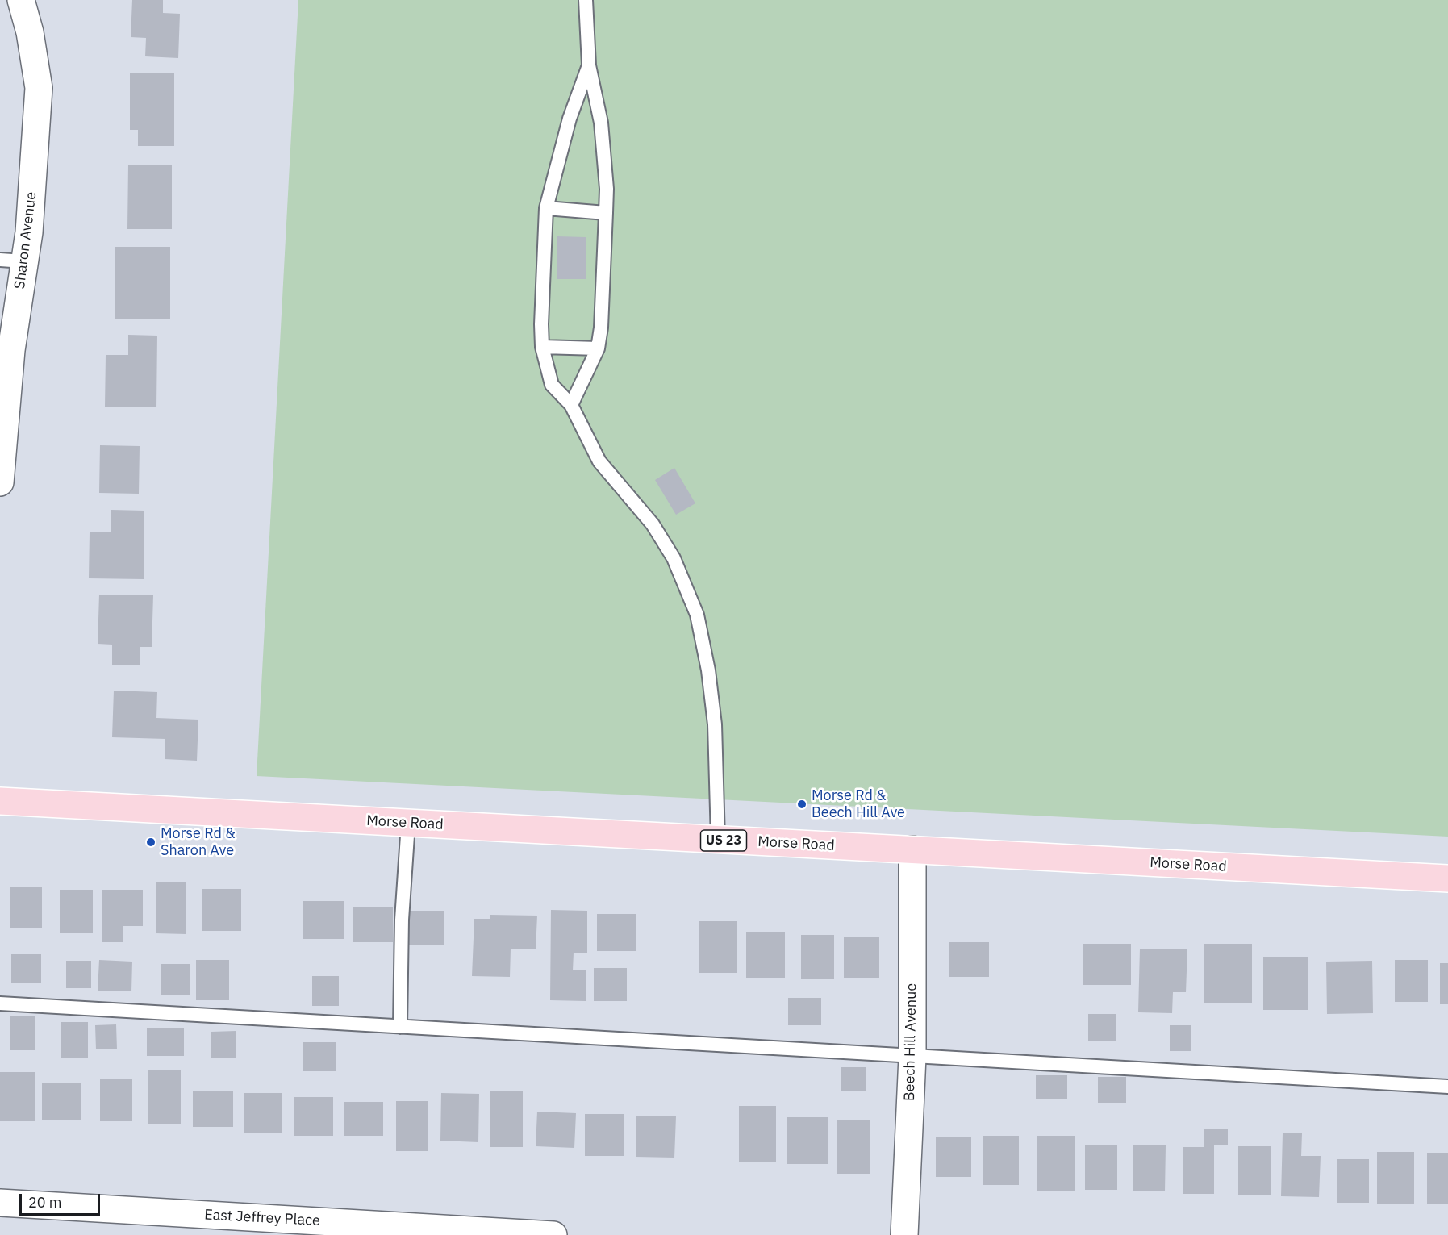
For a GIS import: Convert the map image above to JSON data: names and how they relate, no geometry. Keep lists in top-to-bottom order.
{
  "streets": {
    "main road": ["Morse Road", "US 23"],
    "street": ["Sharon Avenue", "Beech Hill Avenue", "East Jeffrey Place"]
  },
  "crossings": [
    ["Morse Road", "Beech Hill Avenue"]
  ],
  "places": ["Morse Rd & Beech Hill Ave", "Morse Rd & Sharon Ave"],
  "scale_bar": "20 m"
}
